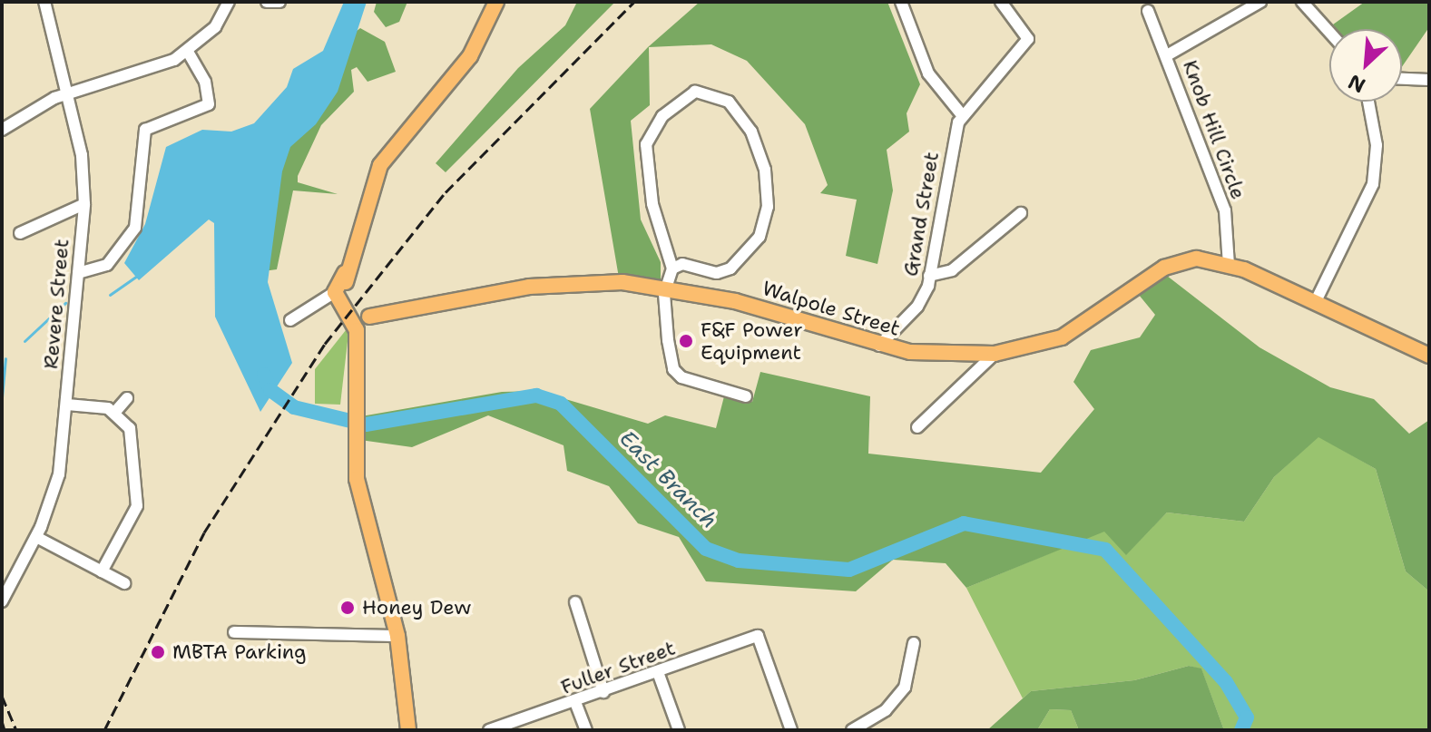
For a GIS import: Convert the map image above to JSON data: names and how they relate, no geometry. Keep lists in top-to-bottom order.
{
  "streets": {
    "main road": ["Walpole Street"],
    "street": [
      "Knob Hill Circle",
      "Grand Street",
      "Revere Street",
      "Fuller Street"
    ]
  },
  "crossings": [
    ["Knob Hill Circle", "Walpole Street"],
    ["Grand Street", "Walpole Street"]
  ],
  "water": ["East Branch"],
  "places": ["F&F Power Equipment", "Honey Dew", "MBTA Parking"],
  "north": "bottom left"
}
